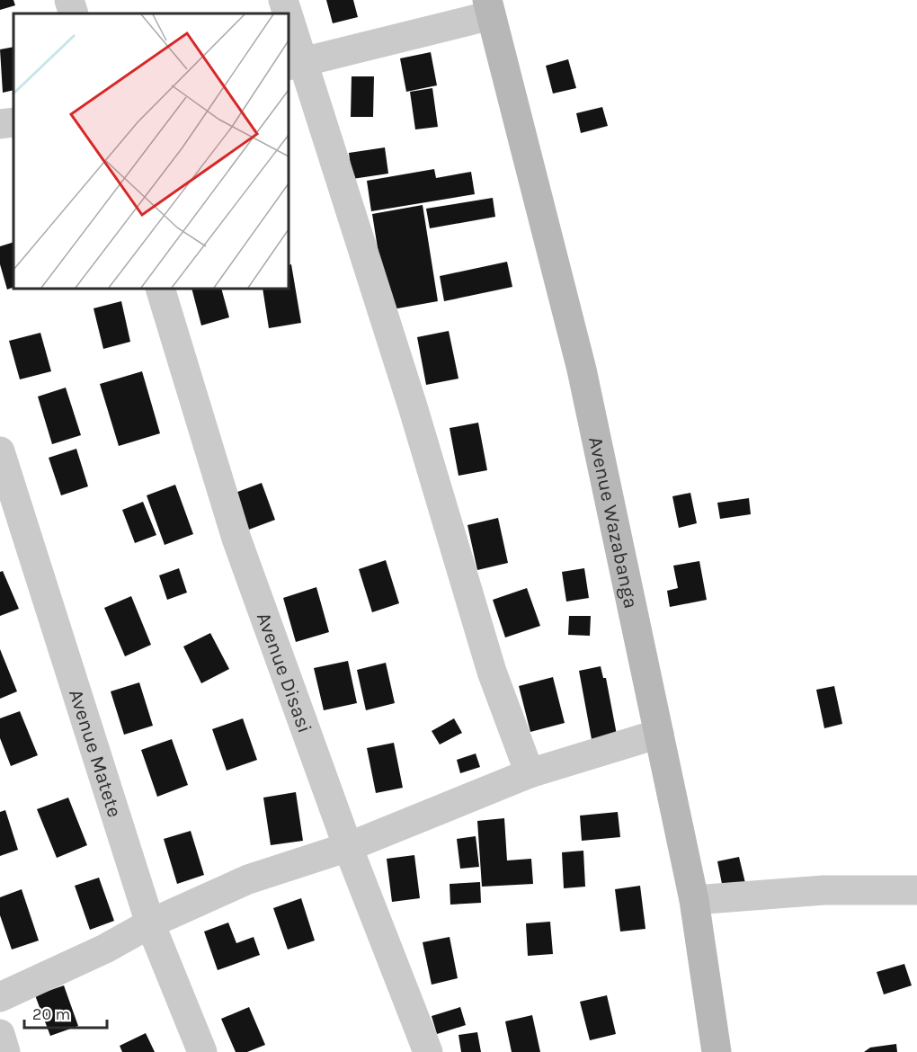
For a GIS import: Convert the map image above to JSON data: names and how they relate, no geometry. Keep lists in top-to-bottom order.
{
  "streets": {
    "main road": ["Avenue Wazabanga"],
    "street": ["Avenue Disasi", "Avenue Matete"]
  },
  "scale_bar": "20 m"
}
